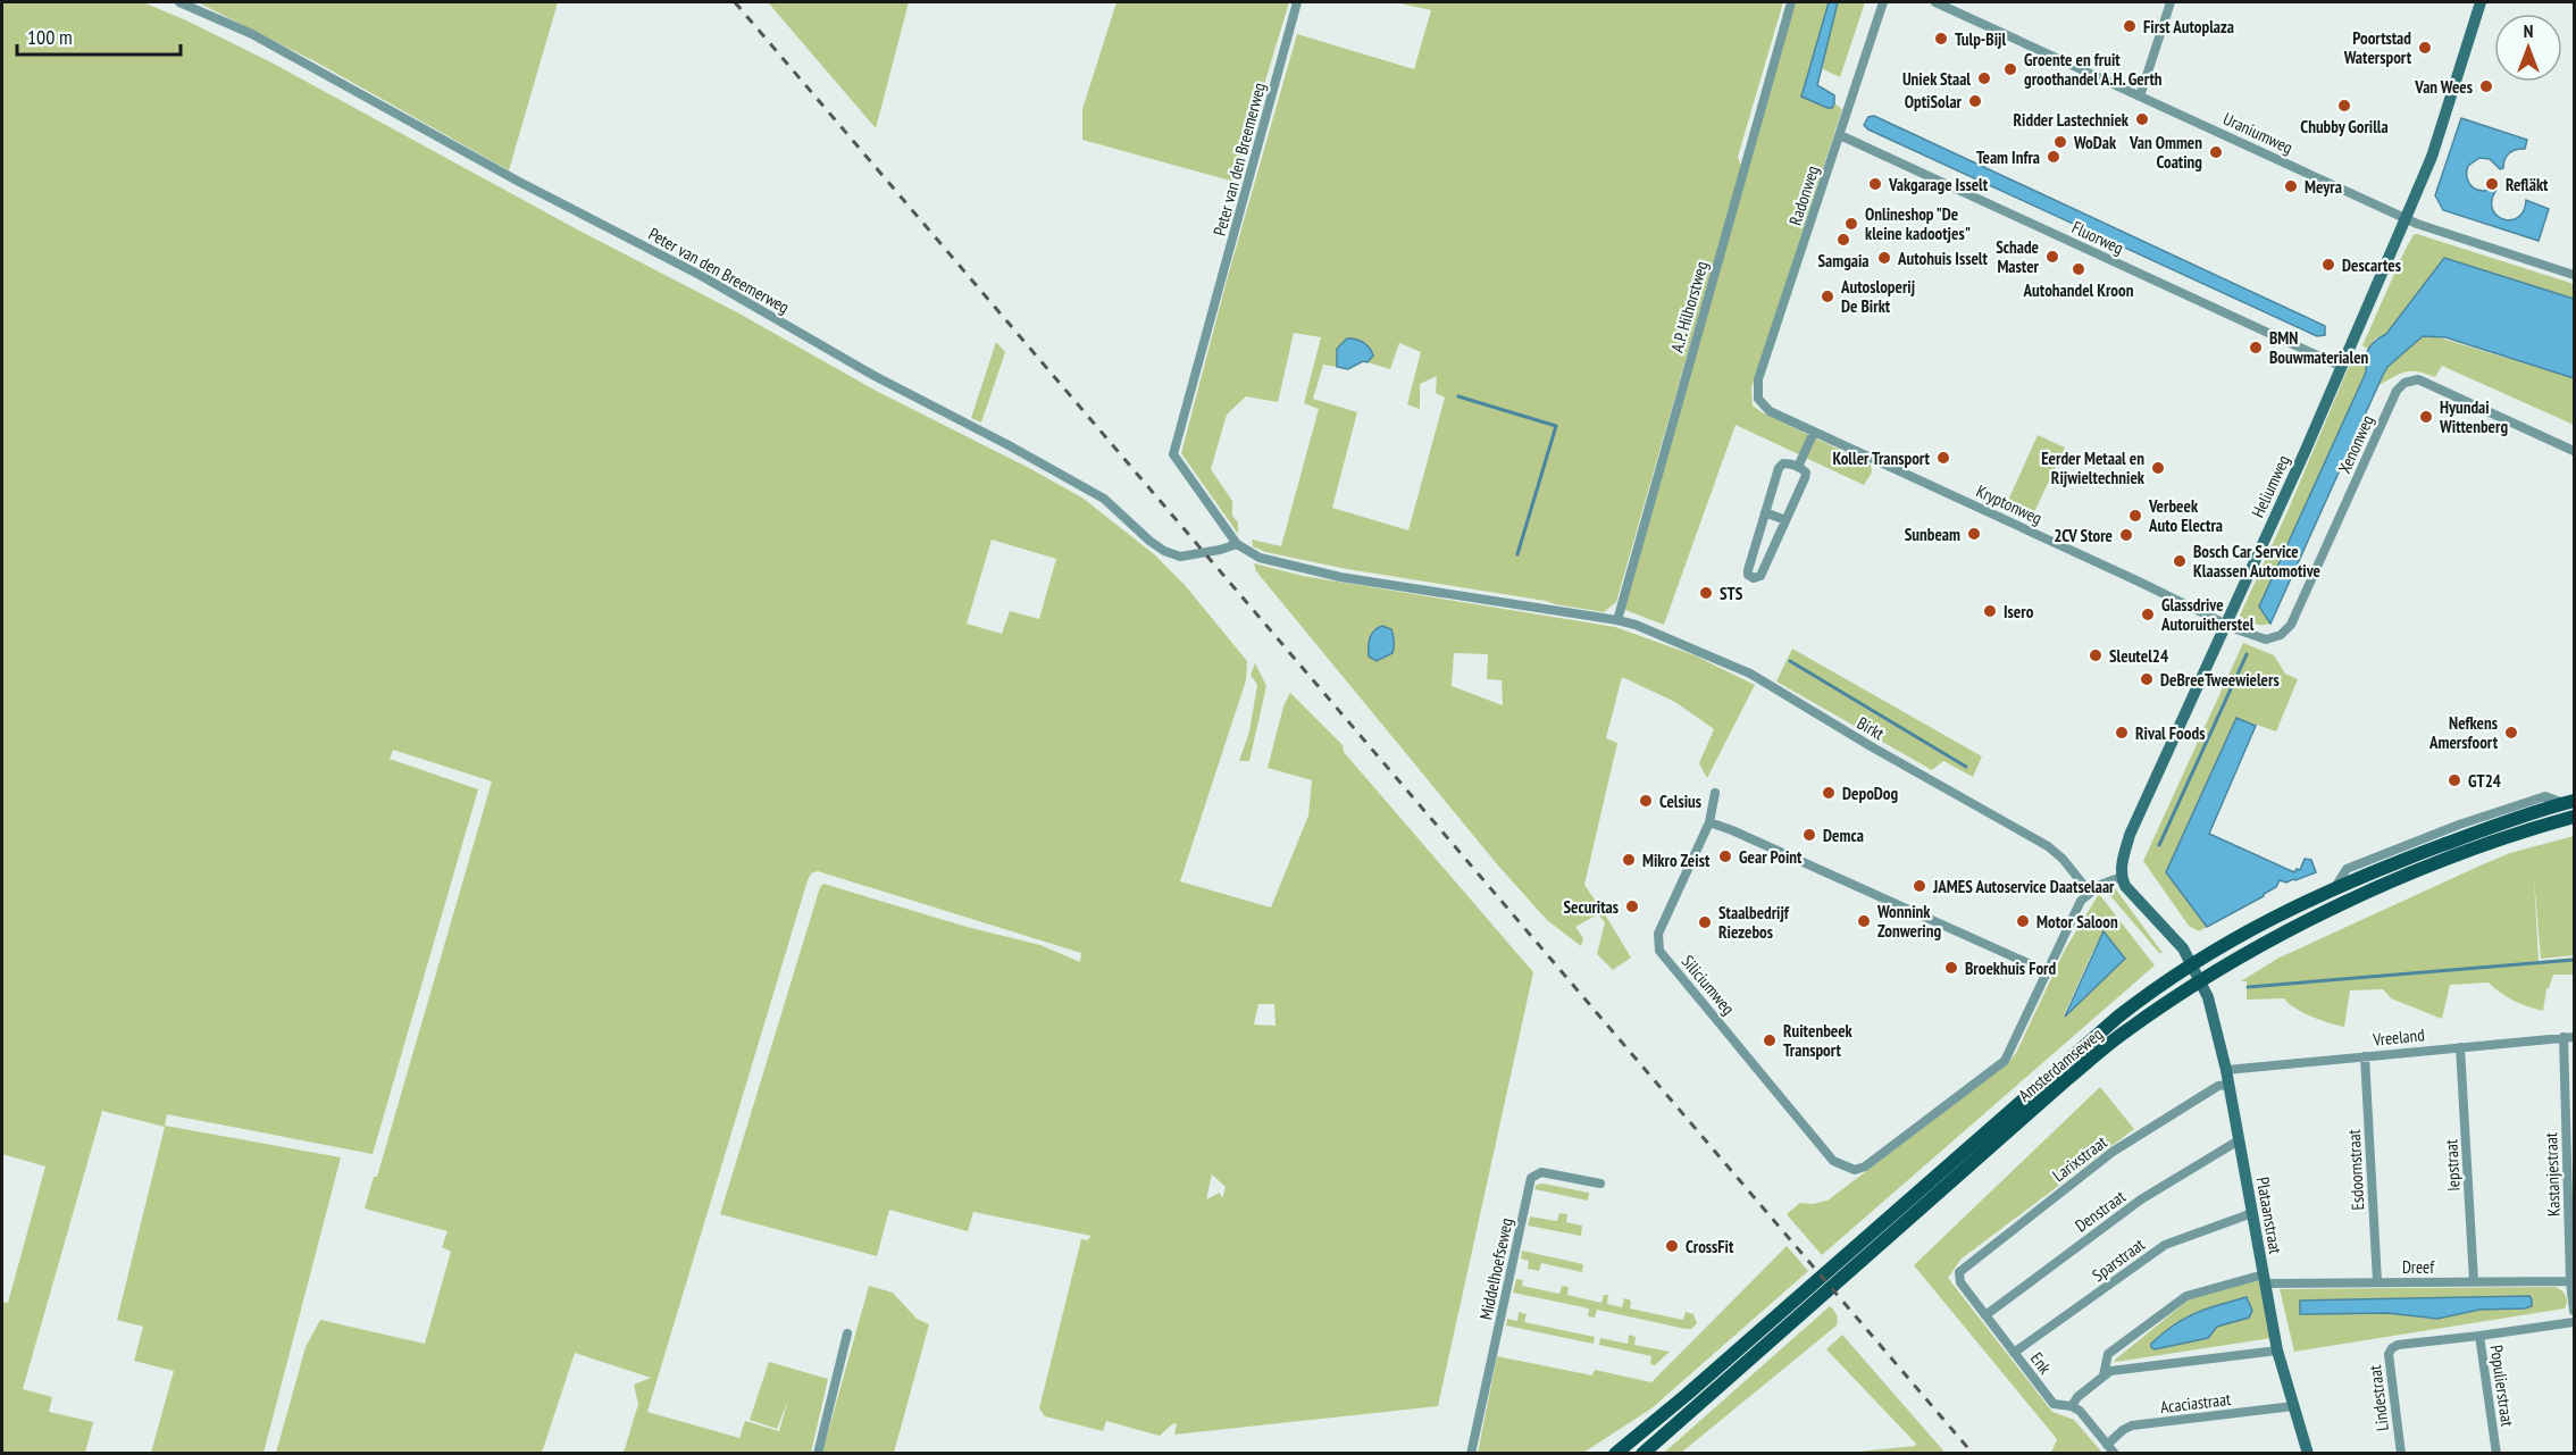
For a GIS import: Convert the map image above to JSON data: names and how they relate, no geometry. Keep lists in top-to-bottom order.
{
  "streets": {
    "main road": ["Amsterdamseweg"],
    "street": [
      "Uraniumweg",
      "Peter van den Breemerweg",
      "Radonweg",
      "Fluorweg",
      "A.P. Hilhorstweg",
      "Xenonweg",
      "Heliumweg",
      "Kryptonweg",
      "Birkt",
      "Siliciumweg",
      "Vreeland",
      "Larixstraat",
      "Iepstraat",
      "Esdoornstraat",
      "Kastanjestraat",
      "Denstraat",
      "Plataanstraat",
      "Sparstraat",
      "Dreef",
      "Middelhoefseweg",
      "Enk",
      "Populierstraat",
      "Lindestraat",
      "Acaciastraat"
    ]
  },
  "crossings": [
    ["Uraniumweg", "Heliumweg"],
    ["Peter van den Breemerweg", "A.P. Hilhorstweg"],
    ["Peter van den Breemerweg", "Birkt"],
    ["Radonweg", "Fluorweg"],
    ["Radonweg", "Kryptonweg"],
    ["Fluorweg", "Heliumweg"],
    ["A.P. Hilhorstweg", "Birkt"],
    ["Xenonweg", "Heliumweg"],
    ["Xenonweg", "Kryptonweg"],
    ["Heliumweg", "Kryptonweg"],
    ["Heliumweg", "Siliciumweg"],
    ["Birkt", "Siliciumweg"],
    ["Vreeland", "Iepstraat"],
    ["Vreeland", "Esdoornstraat"],
    ["Vreeland", "Kastanjestraat"],
    ["Vreeland", "Plataanstraat"],
    ["Amsterdamseweg", "Plataanstraat"],
    ["Larixstraat", "Plataanstraat"],
    ["Larixstraat", "Enk"],
    ["Iepstraat", "Dreef"],
    ["Esdoornstraat", "Dreef"],
    ["Kastanjestraat", "Dreef"],
    ["Denstraat", "Plataanstraat"],
    ["Denstraat", "Enk"],
    ["Plataanstraat", "Sparstraat"],
    ["Plataanstraat", "Dreef"],
    ["Plataanstraat", "Acaciastraat"],
    ["Sparstraat", "Enk"],
    ["Dreef", "Enk"],
    ["Enk", "Acaciastraat"],
    ["Populierstraat", "Lindestraat"]
  ],
  "places": [
    "First Autoplaza",
    "Tulp-Bijl",
    "Poortstad Watersport",
    "Groente en fruit groothandel A.H. Gerth",
    "Uniek Staal",
    "Van Wees",
    "OptiSolar",
    "Chubby Gorilla",
    "Ridder Lastechniek",
    "WoDak",
    "Van Ommen Coating",
    "Team Infra",
    "Vakgarage Isselt",
    "Refläkt",
    "Meyra",
    "Onlineshop \"De kleine kadootjes\"",
    "Samgaia",
    "Schade Master",
    "Autohuis Isselt",
    "Descartes",
    "Autohandel Kroon",
    "Autosloperij De Birkt",
    "BMN Bouwmaterialen",
    "Hyundai Wittenberg",
    "Koller Transport",
    "Eerder Metaal en Rijwieltechniek",
    "Verbeek Auto Electra",
    "Sunbeam",
    "2CV Store",
    "Bosch Car Service Klaassen Automotive",
    "STS",
    "Isero",
    "Glassdrive Autoruitherstel",
    "Sleutel24",
    "DeBreeTweewielers",
    "Rival Foods",
    "Nefkens Amersfoort",
    "GT24",
    "DepoDog",
    "Celsius",
    "Demca",
    "Gear Point",
    "Mikro Zeist",
    "JAMES Autoservice Daatselaar",
    "Securitas",
    "Wonnink Zonwering",
    "Motor Saloon",
    "Staalbedrijf Riezebos",
    "Broekhuis Ford",
    "Ruitenbeek Transport",
    "CrossFit"
  ],
  "scale_bar": "100 m",
  "north": "top"
}
